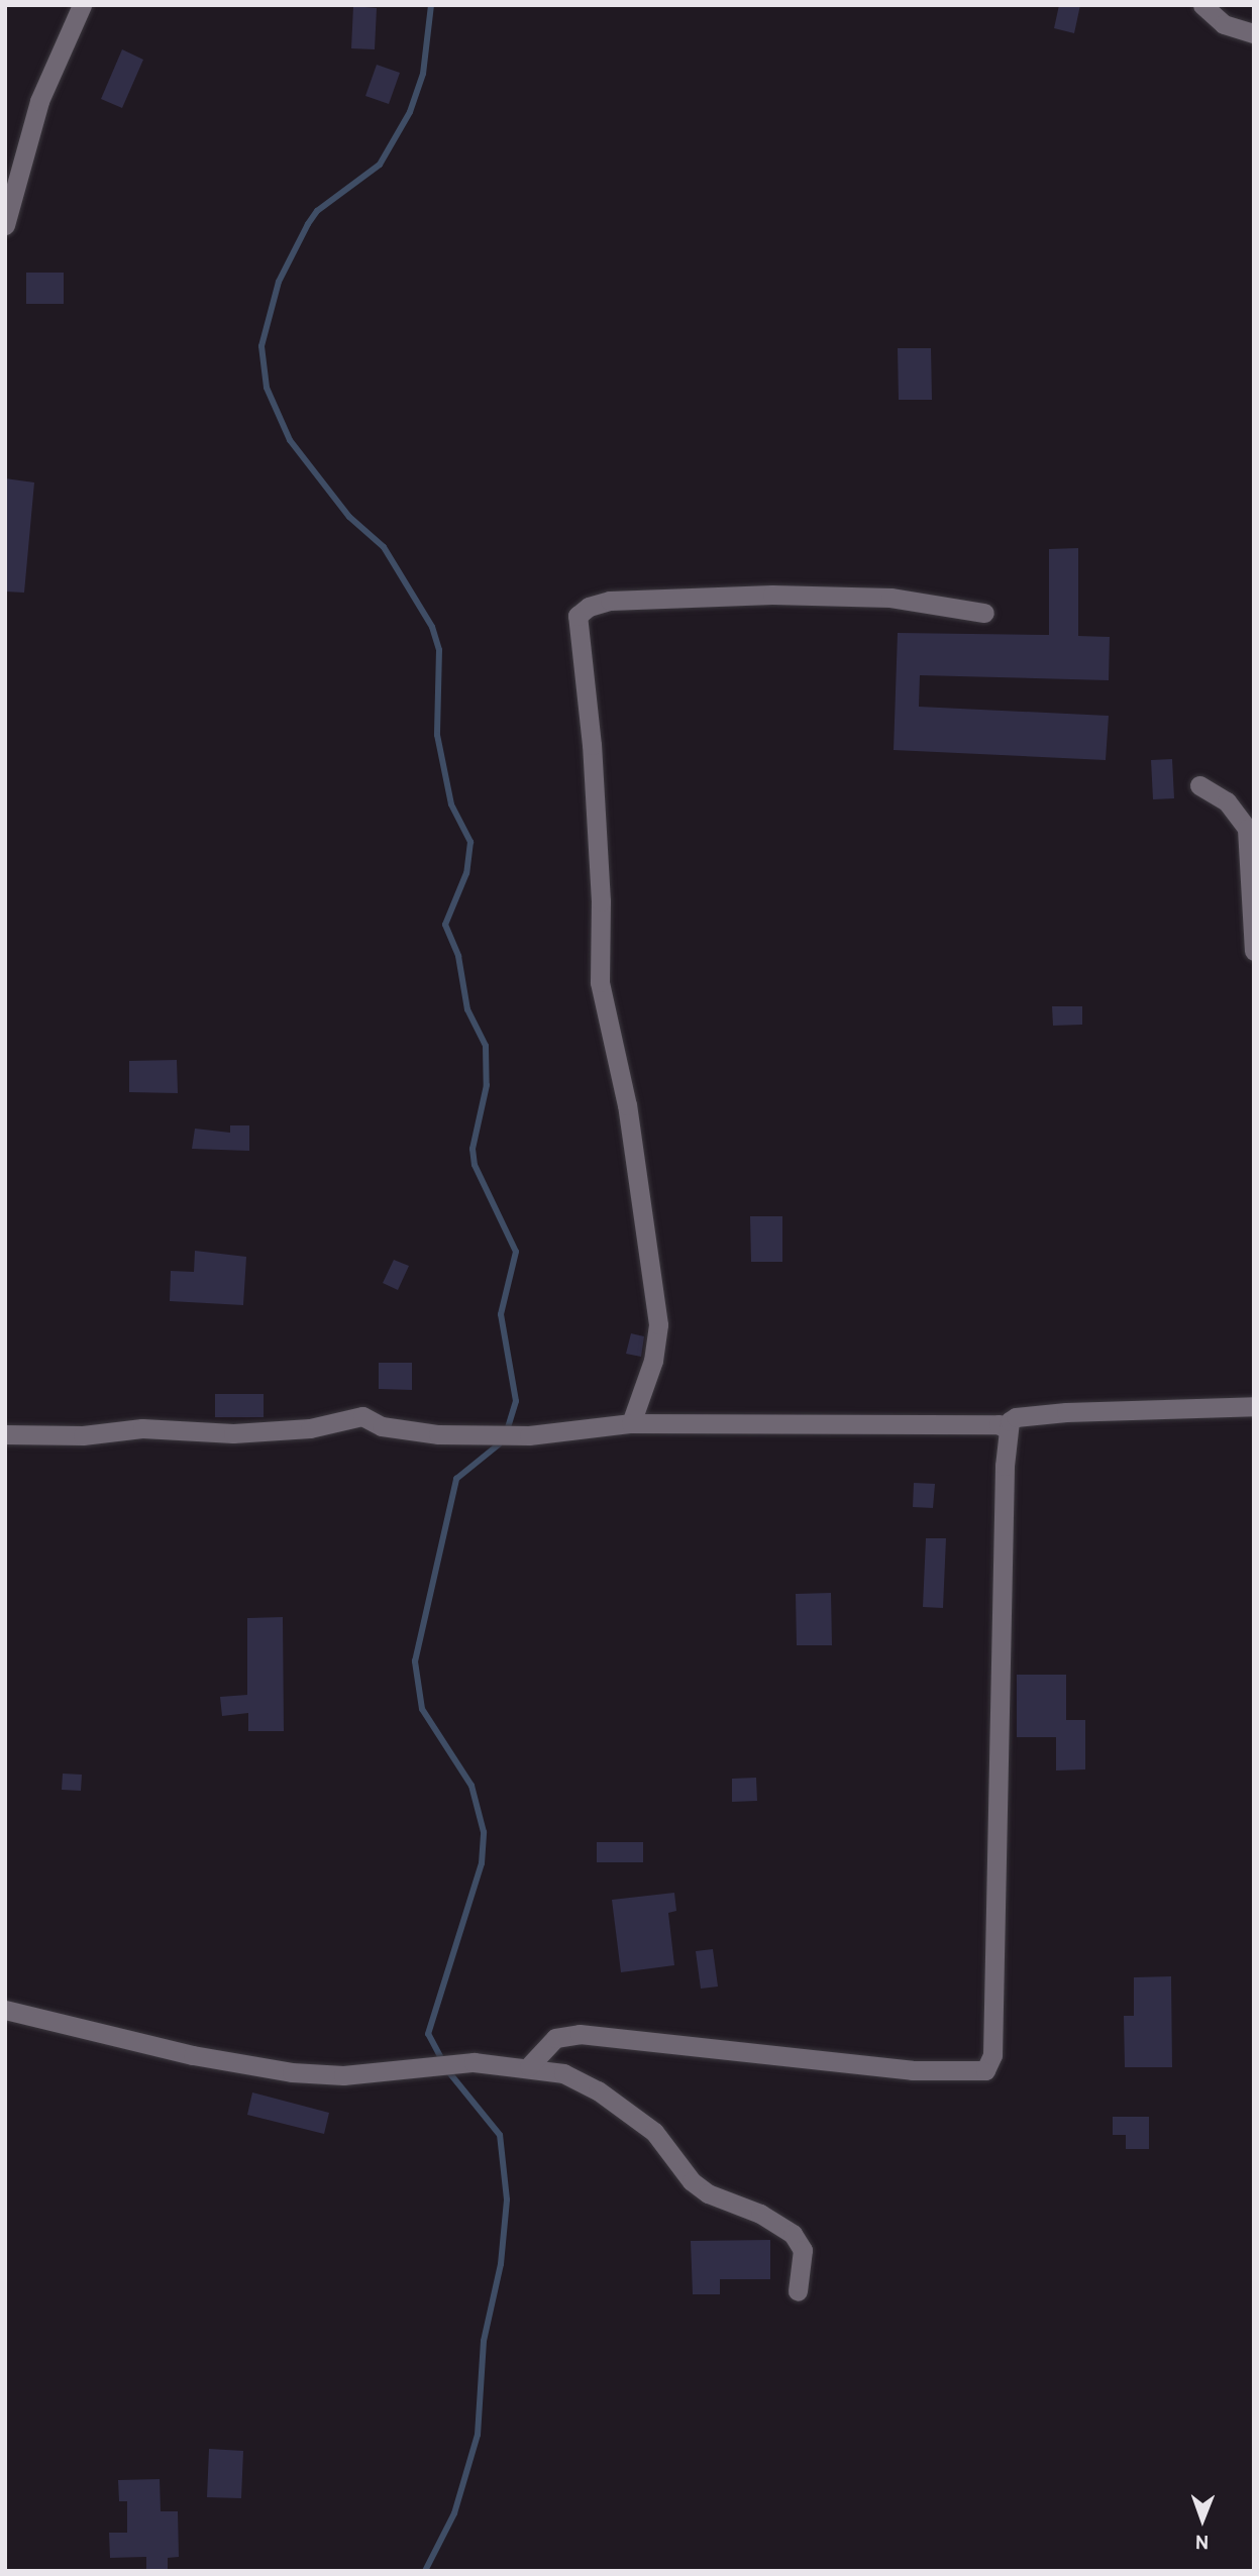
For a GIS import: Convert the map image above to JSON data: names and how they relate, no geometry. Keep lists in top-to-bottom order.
{
  "north": "bottom"
}
